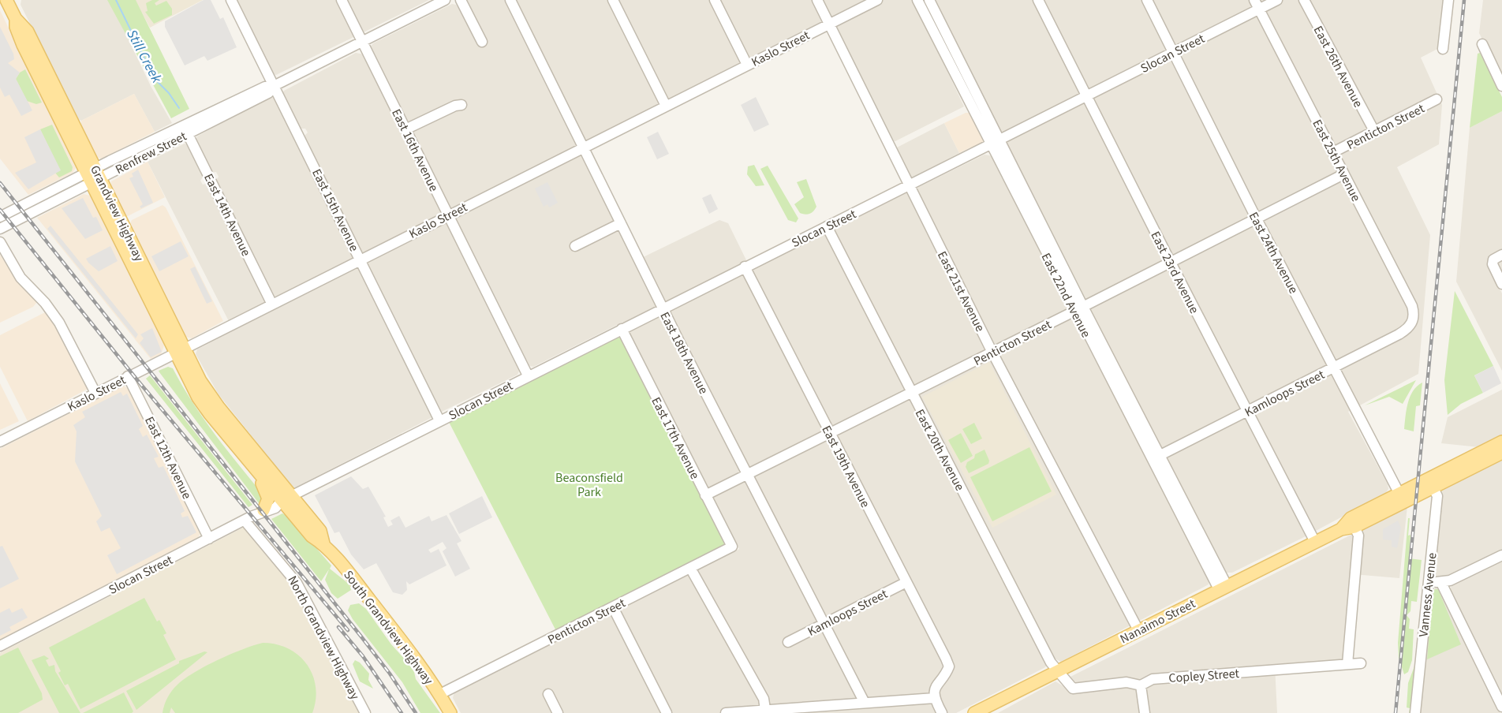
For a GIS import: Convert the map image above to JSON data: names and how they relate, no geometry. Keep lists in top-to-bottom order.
{
  "streets": {
    "main road": ["Grandview Highway", "Nanaimo Street", "South Grandview Highway"],
    "street": [
      "Kaslo Street",
      "Slocan Street",
      "East 26th Avenue",
      "Penticton Street",
      "East 16th Avenue",
      "Renfrew Street",
      "East 25th Avenue",
      "East 15th Avenue",
      "East 14th Avenue",
      "East 24th Avenue",
      "East 23rd Avenue",
      "East 21st Avenue",
      "East 22nd Avenue",
      "East 18th Avenue",
      "Kamloops Street",
      "East 17th Avenue",
      "East 20th Avenue",
      "East 12th Avenue",
      "East 19th Avenue",
      "Vanness Avenue",
      "North Grandview Highway",
      "Copley Street"
    ]
  },
  "crossings": [
    ["Kaslo Street", "East 16th Avenue"],
    ["Kaslo Street", "East 15th Avenue"],
    ["Kaslo Street", "Grandview Highway"],
    ["Kaslo Street", "East 14th Avenue"],
    ["Kaslo Street", "East 21st Avenue"],
    ["Kaslo Street", "East 18th Avenue"],
    ["Kaslo Street", "East 12th Avenue"],
    ["Slocan Street", "East 16th Avenue"],
    ["Slocan Street", "East 25th Avenue"],
    ["Slocan Street", "East 15th Avenue"],
    ["Slocan Street", "East 24th Avenue"],
    ["Slocan Street", "East 23rd Avenue"],
    ["Slocan Street", "East 21st Avenue"],
    ["Slocan Street", "East 22nd Avenue"],
    ["Slocan Street", "East 18th Avenue"],
    ["Slocan Street", "East 17th Avenue"],
    ["Slocan Street", "East 20th Avenue"],
    ["Slocan Street", "East 12th Avenue"],
    ["Slocan Street", "East 19th Avenue"],
    ["Slocan Street", "South Grandview Highway"],
    ["Slocan Street", "North Grandview Highway"],
    ["East 26th Avenue", "Penticton Street"],
    ["Penticton Street", "East 25th Avenue"],
    ["Penticton Street", "East 24th Avenue"],
    ["Penticton Street", "East 23rd Avenue"],
    ["Penticton Street", "East 21st Avenue"],
    ["Penticton Street", "East 22nd Avenue"],
    ["Penticton Street", "East 18th Avenue"],
    ["Penticton Street", "East 17th Avenue"],
    ["Penticton Street", "East 20th Avenue"],
    ["Penticton Street", "East 19th Avenue"],
    ["Penticton Street", "South Grandview Highway"],
    ["East 16th Avenue", "Renfrew Street"],
    ["Renfrew Street", "East 15th Avenue"],
    ["Renfrew Street", "Grandview Highway"],
    ["Renfrew Street", "East 14th Avenue"],
    ["East 25th Avenue", "Kamloops Street"],
    ["Grandview Highway", "South Grandview Highway"],
    ["East 24th Avenue", "Kamloops Street"],
    ["East 24th Avenue", "Nanaimo Street"],
    ["East 23rd Avenue", "Kamloops Street"],
    ["East 23rd Avenue", "Nanaimo Street"],
    ["East 21st Avenue", "Nanaimo Street"],
    ["East 22nd Avenue", "Kamloops Street"],
    ["East 22nd Avenue", "Nanaimo Street"],
    ["East 18th Avenue", "Kamloops Street"],
    ["Kamloops Street", "East 19th Avenue"],
    ["East 20th Avenue", "Nanaimo Street"],
    ["East 20th Avenue", "Copley Street"],
    ["Vanness Avenue", "Nanaimo Street"],
    ["Nanaimo Street", "Copley Street"]
  ],
  "water": ["Still Creek"],
  "parks": ["Beaconsfield Park"]
}
